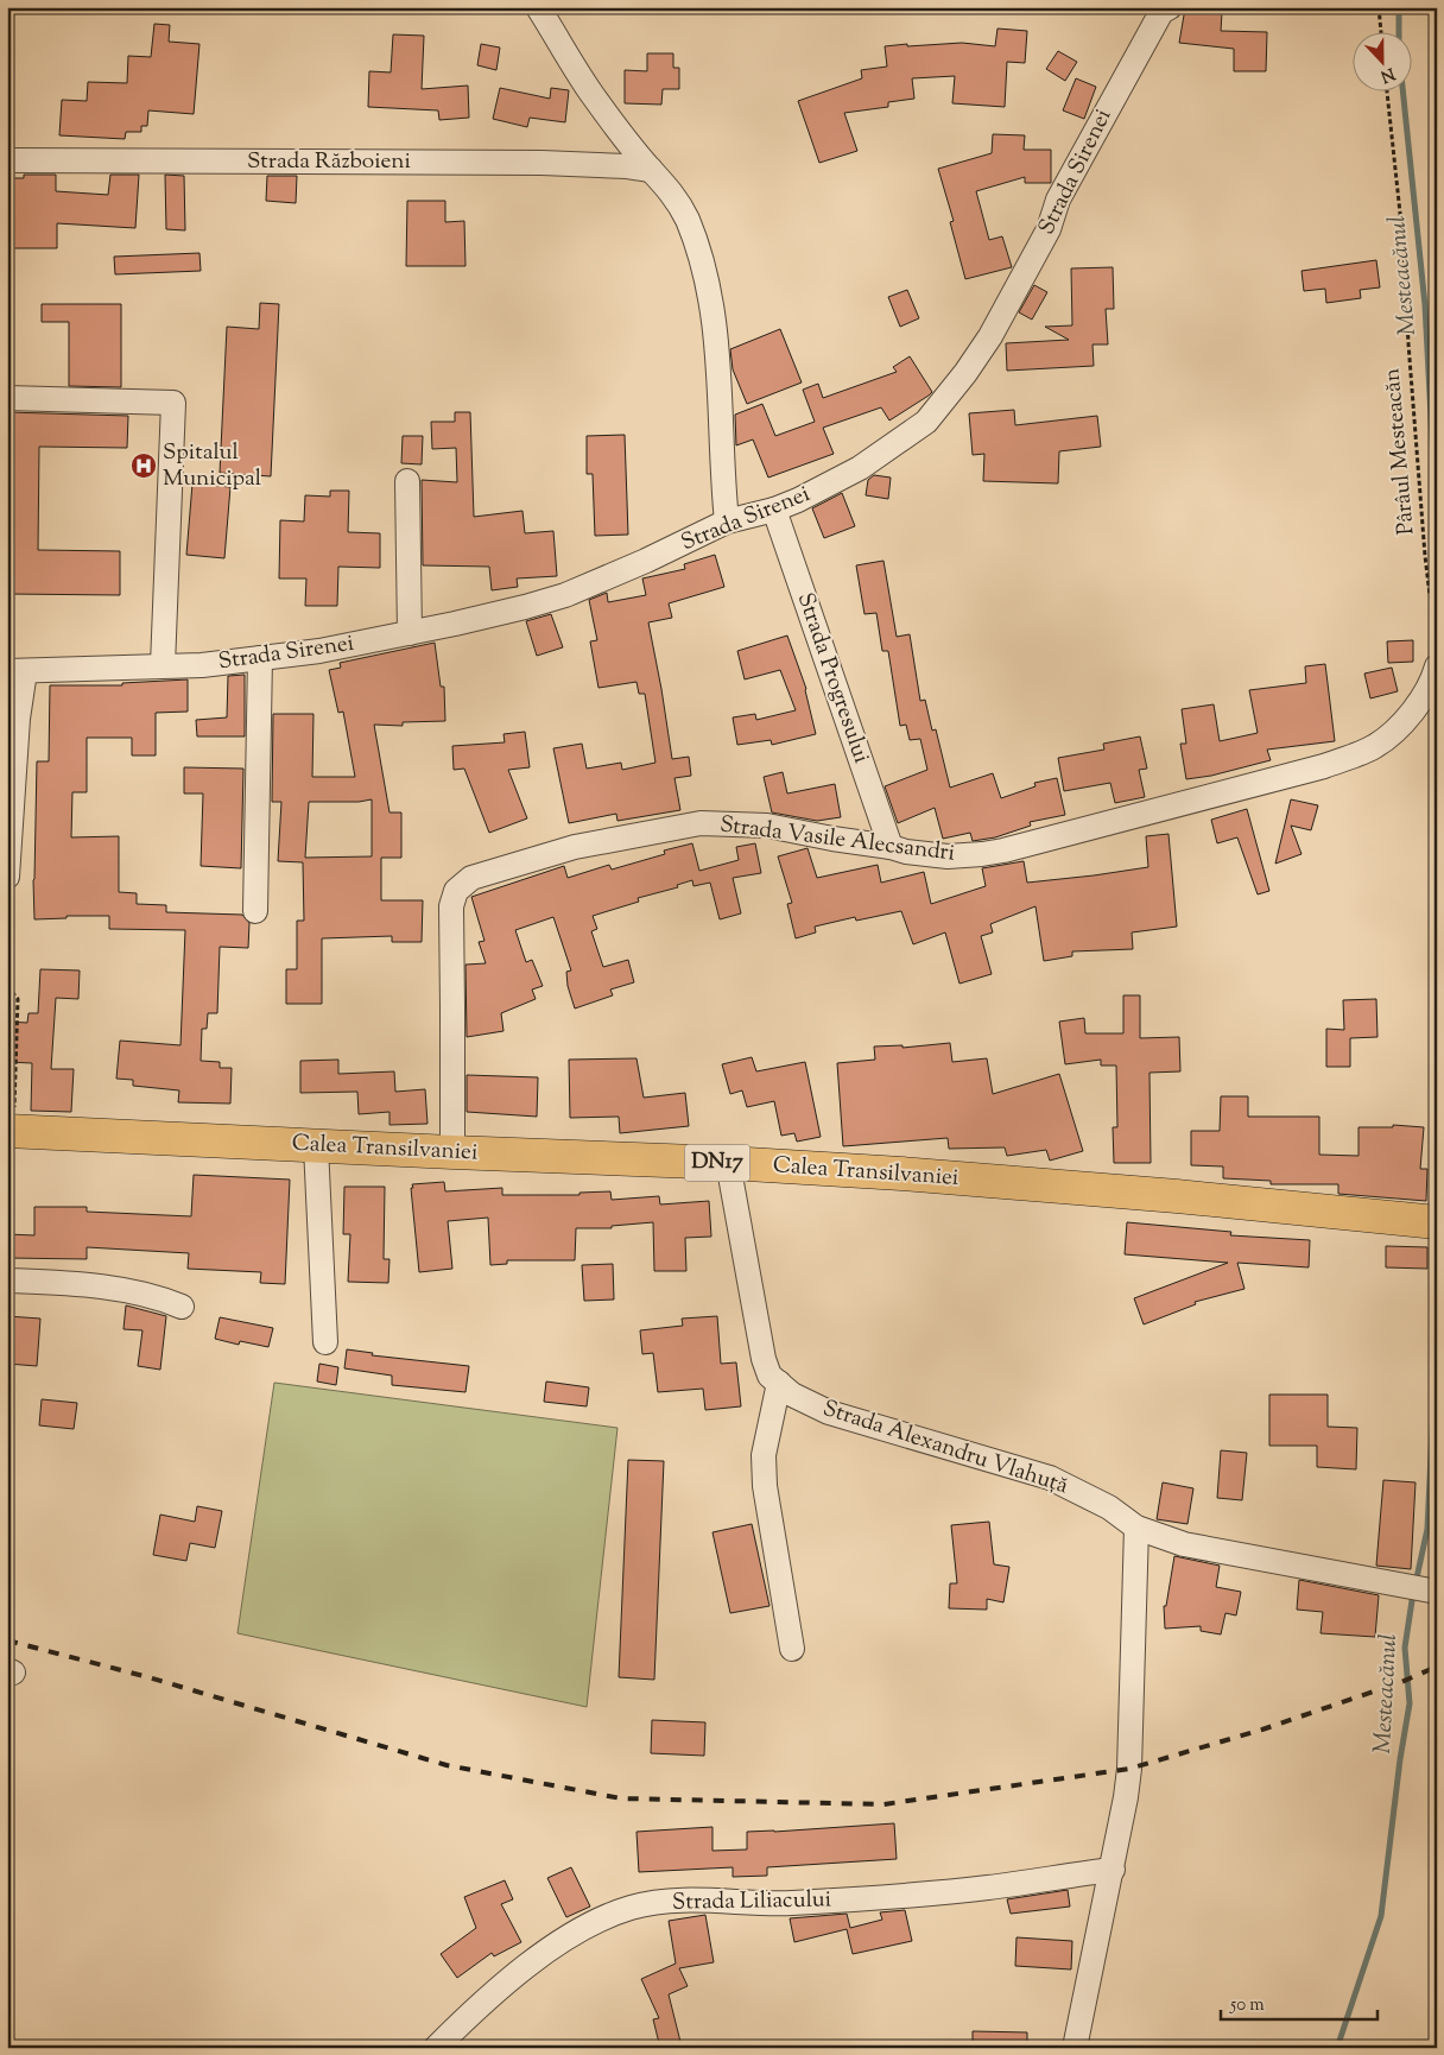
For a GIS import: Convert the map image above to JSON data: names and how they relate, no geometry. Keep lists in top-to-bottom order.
{
  "streets": {
    "highway": ["Calea Transilvaniei", "DN17"],
    "street": [
      "Strada Războieni",
      "Strada Sirenei",
      "Strada Progresului",
      "Strada Vasile Alecsandri",
      "Strada Alexandru Vlahuță",
      "Strada Liliacului"
    ],
    "path": ["Pârâul Mesteacăn"]
  },
  "crossings": [
    ["Strada Sirenei", "Strada Progresului"],
    ["Strada Progresului", "Strada Vasile Alecsandri"],
    ["Strada Vasile Alecsandri", "Calea Transilvaniei"],
    ["Calea Transilvaniei", "Strada Alexandru Vlahuță"]
  ],
  "water": ["Mesteacănul"],
  "places": {
    "hospital": ["Spitalul Municipal"]
  },
  "scale_bar": "50 m",
  "north": "bottom"
}
